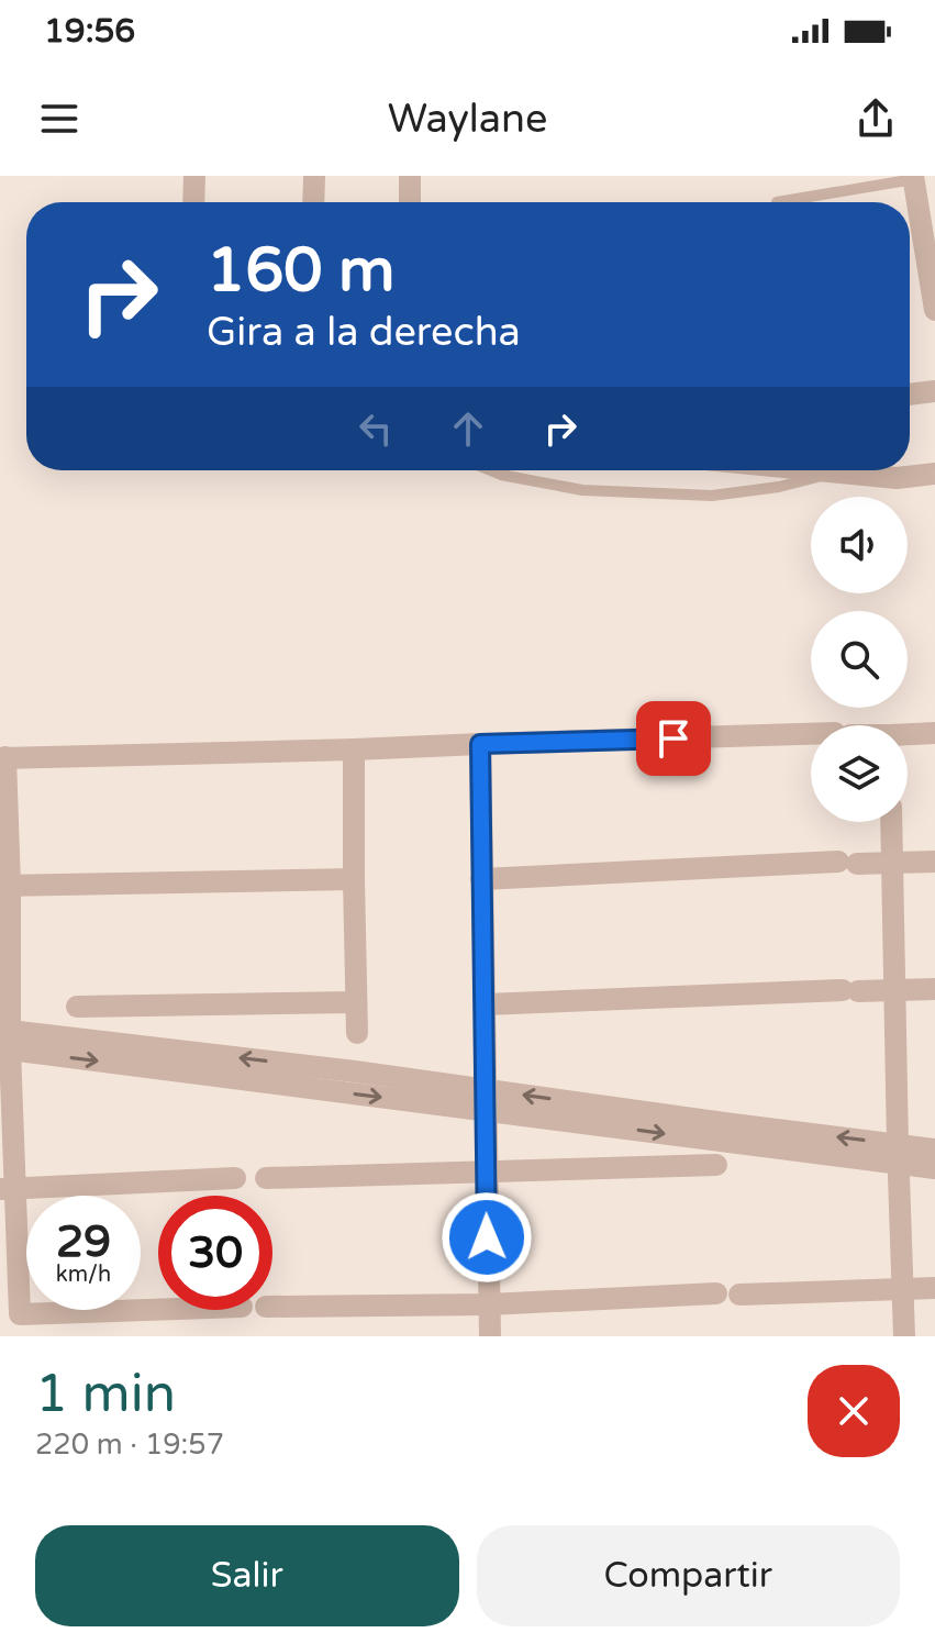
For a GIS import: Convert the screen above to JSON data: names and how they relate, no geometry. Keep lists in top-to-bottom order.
{
  "page": {
    "status": "19:56",
    "header": "Waylane",
    "turn": ["160 m", "Gira a la derecha"],
    "speed": "29 km/h",
    "limit": "30",
    "heading": ["1 min", "220 m · 19:57"],
    "buttons": ["Salir", "Compartir"]
  }
}
